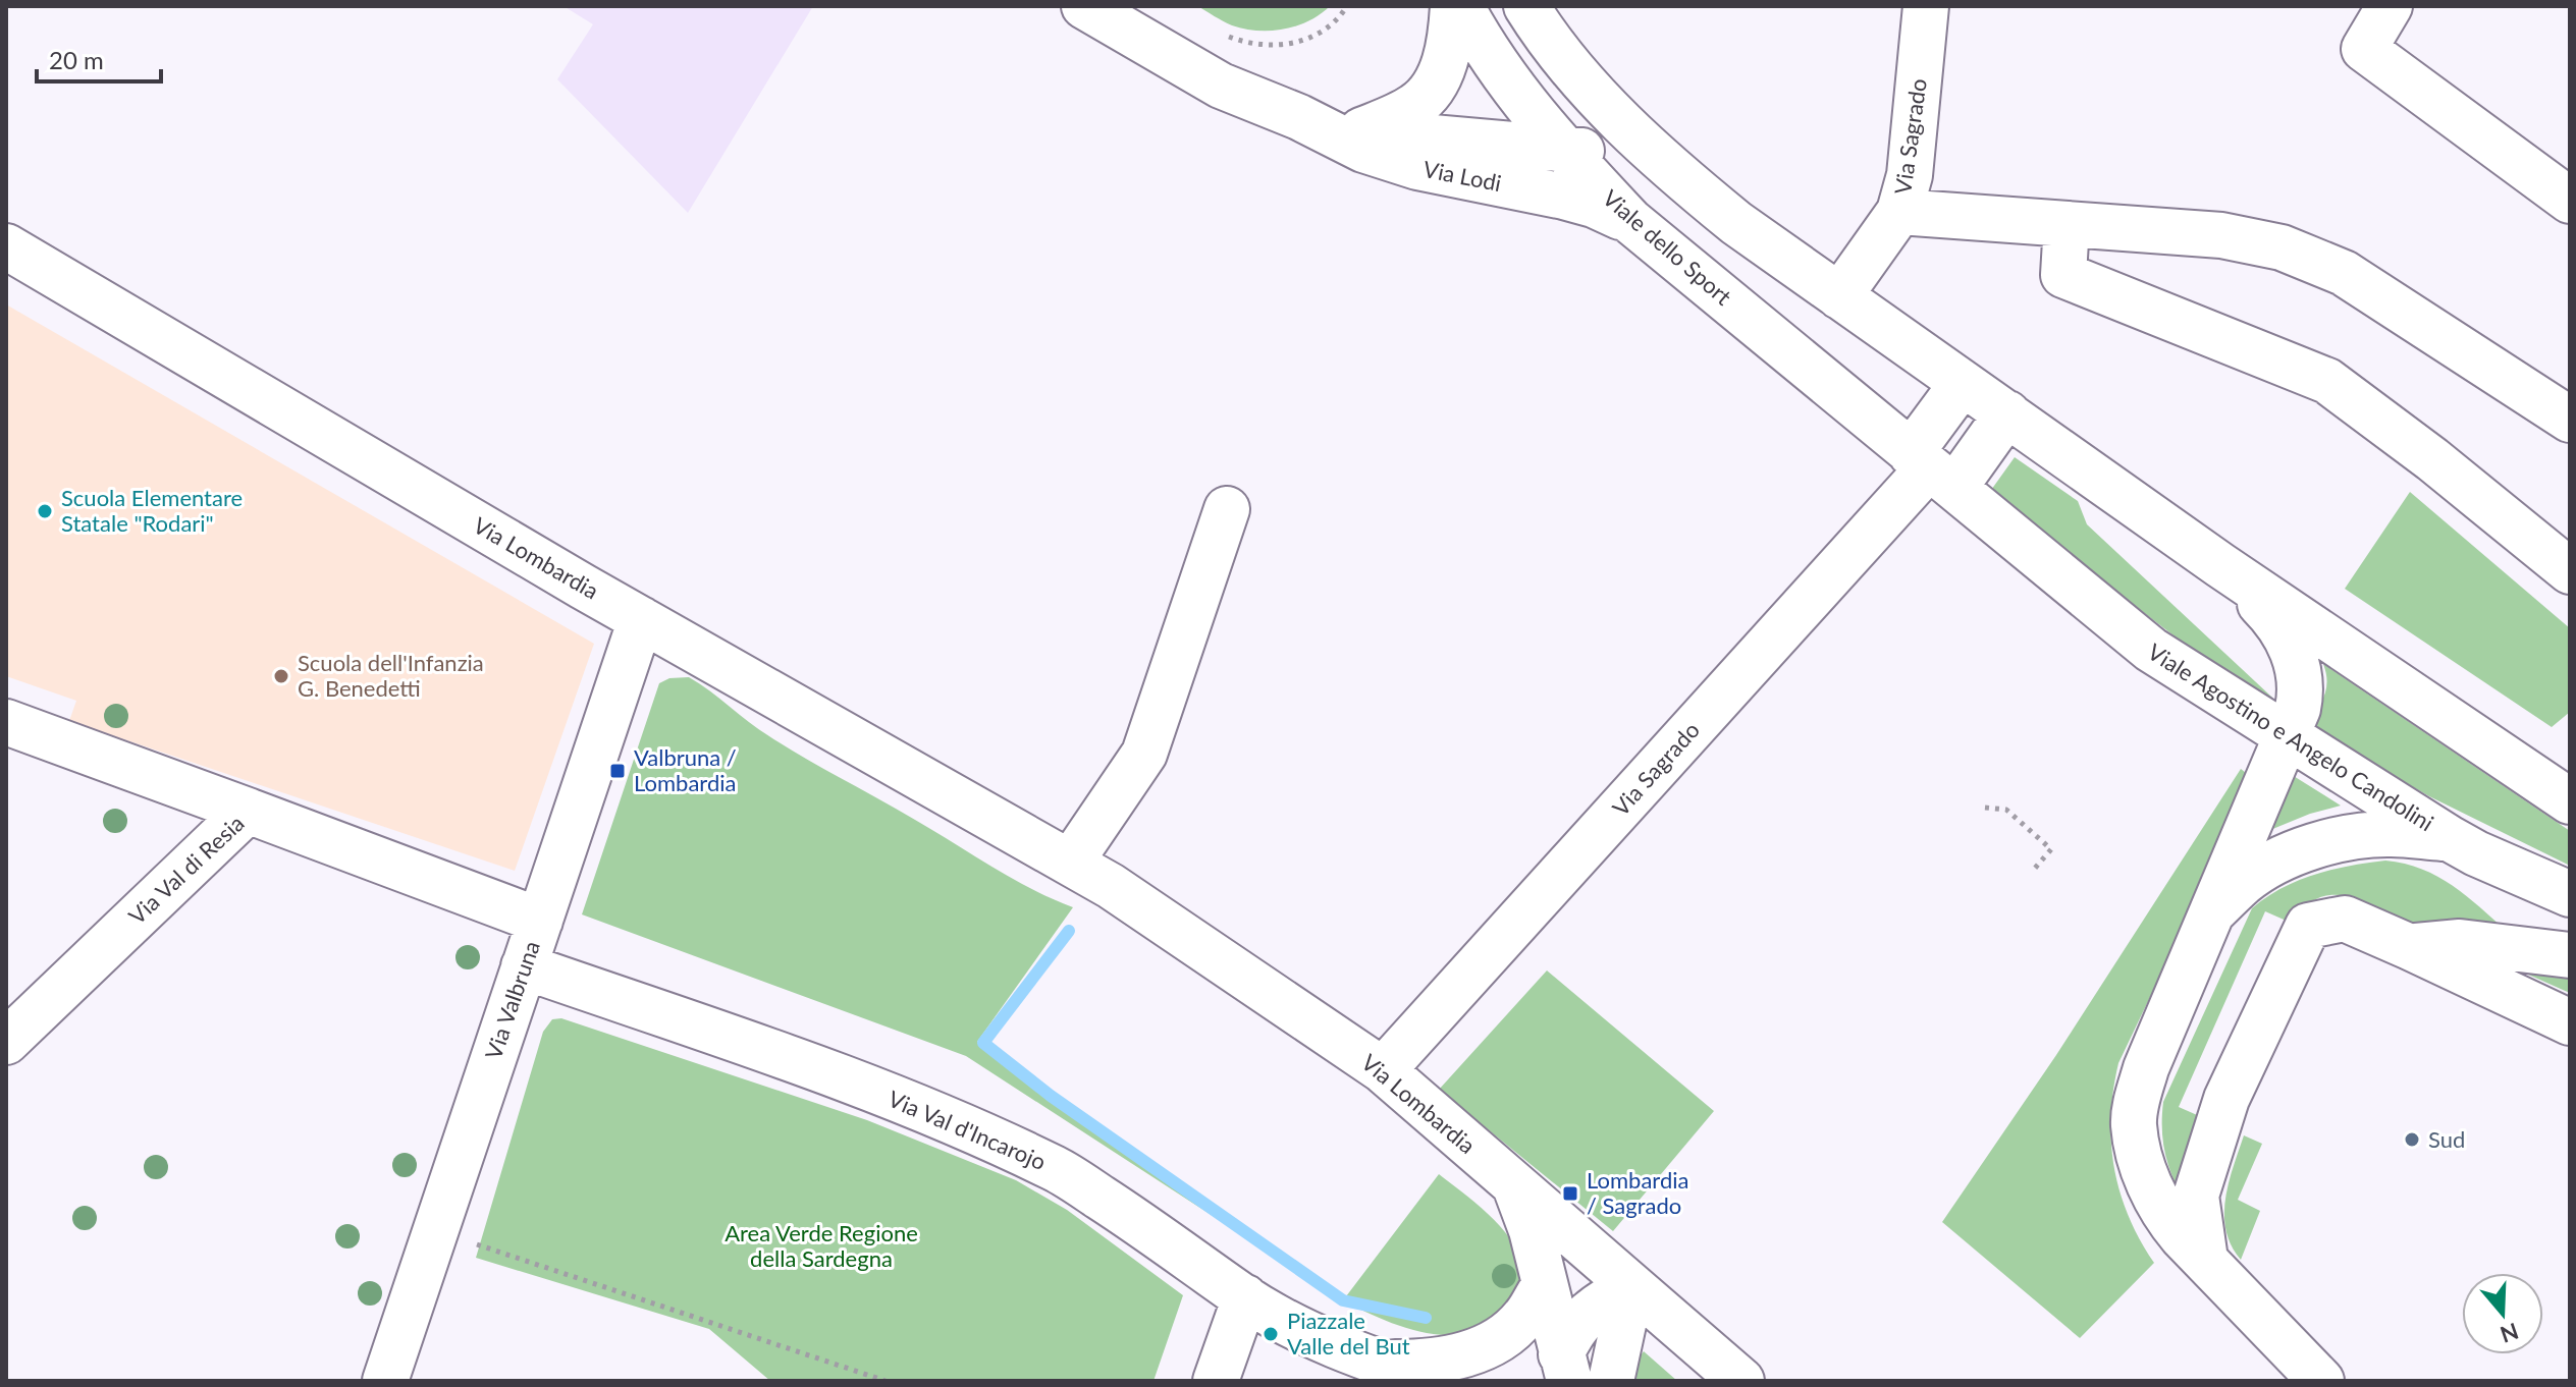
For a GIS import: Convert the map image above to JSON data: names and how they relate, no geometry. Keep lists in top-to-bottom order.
{
  "streets": {
    "street": [
      "Via Sagrado",
      "Via Lodi",
      "Viale dello Sport",
      "Via Lombardia",
      "Viale Agostino e Angelo Candolini",
      "Via Val di Resia",
      "Via Valbruna",
      "Via Val d'Incarojo"
    ]
  },
  "crossings": [
    ["Via Sagrado", "Viale dello Sport"],
    ["Via Sagrado", "Via Lombardia"],
    ["Via Sagrado", "Viale Agostino e Angelo Candolini"],
    ["Via Lodi", "Viale dello Sport"],
    ["Viale dello Sport", "Viale Agostino e Angelo Candolini"],
    ["Via Lombardia", "Via Valbruna"],
    ["Via Val di Resia", "Via Valbruna"],
    ["Via Valbruna", "Via Val d'Incarojo"]
  ],
  "parks": ["Area Verde Regione della Sardegna"],
  "places": {
    "other": [
      "Scuola Elementare Statale \"Rodari\"",
      "Scuola dell'Infanzia G. Benedetti",
      "Sud",
      "Piazzale Valle del But"
    ],
    "transit": ["Valbruna / Lombardia", "Lombardia / Sagrado"]
  },
  "scale_bar": "20 m",
  "north": "bottom"
}
